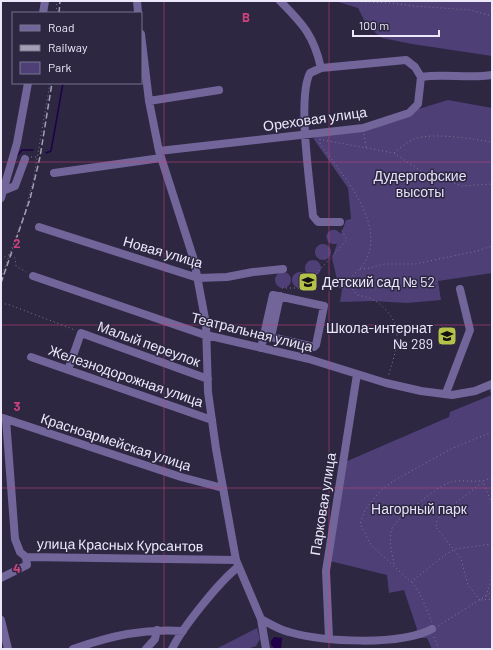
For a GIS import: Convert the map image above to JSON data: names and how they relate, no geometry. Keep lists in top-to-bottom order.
{
  "streets": {
    "street": [
      "Ореховая улица",
      "Новая улица",
      "Театральная улица",
      "Малый переулок",
      "Железнодорожная улица",
      "Красноармейская улица",
      "Парковая улица",
      "улица Красных Курсантов"
    ]
  },
  "crossings": [
    ["Театральная улица", "Парковая улица"],
    ["Красноармейская улица", "улица Красных Курсантов"]
  ],
  "parks": ["Дудергофские высоты", "Нагорный парк"],
  "places": {
    "school or university": ["Детский сад № 52", "Школа-интернат № 289"]
  },
  "legend": ["Road", "Railway", "Park"],
  "scale_bar": "100 m",
  "grid": {
    "columns": ["B"],
    "rows": ["2", "3", "4"]
  }
}
